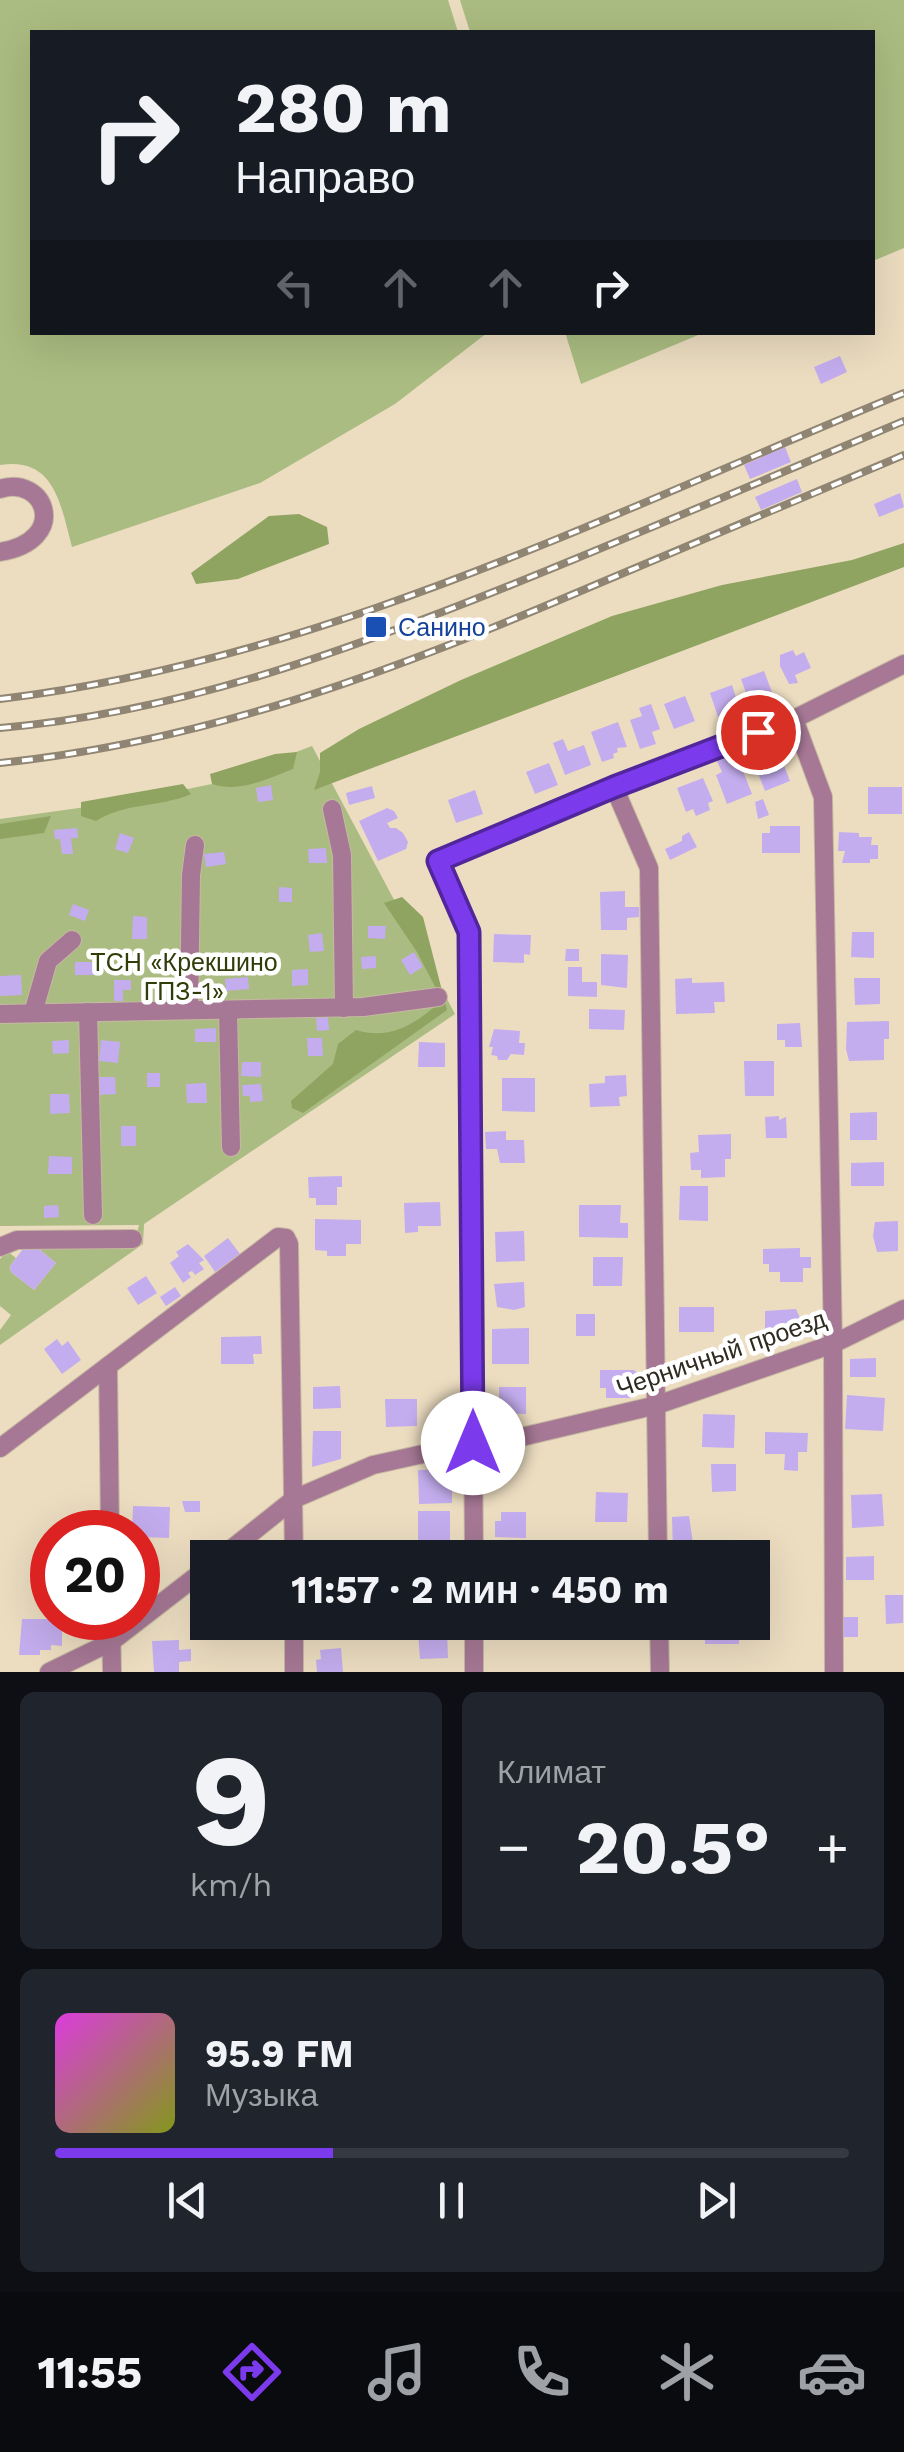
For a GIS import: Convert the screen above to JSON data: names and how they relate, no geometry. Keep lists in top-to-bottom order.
{
  "streets": {
    "street": ["Черничный проезд"]
  },
  "parks": ["ТСН «Крекшино ГПЗ-1»"],
  "places": {
    "transit": ["Санино"]
  },
  "page": {
    "turn": ["280 m", "Направо"],
    "limit": "20",
    "trip": "11:57 · 2 мин · 450 m",
    "tile": [
      ["9", "km/h"],
      "Климат"
    ],
    "heat": ["−", "20.5°", "+"],
    "song": ["95.9 FM", "Музыка"],
    "tabs": "11:55"
  }
}
